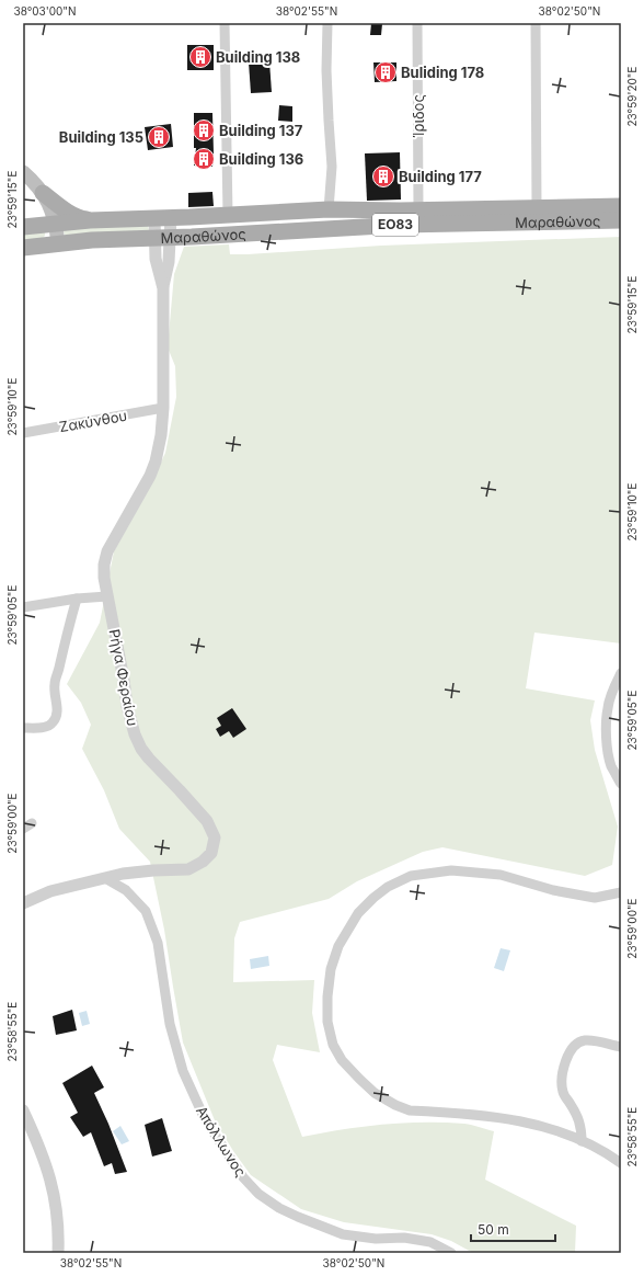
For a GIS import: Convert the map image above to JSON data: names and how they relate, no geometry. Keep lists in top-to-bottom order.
{
  "streets": {
    "main road": ["Μαραθώνος", "ΕΟ83"],
    "street": [
      "Ίριδος",
      "Ζακύνθου",
      "Ρήγα Φεραίου",
      "Απόλλωνος"
    ]
  },
  "crossings": [
    ["Ίριδος", "Μαραθώνος"],
    ["Ζακύνθου", "Ρήγα Φεραίου"],
    ["Ρήγα Φεραίου", "Απόλλωνος"]
  ],
  "places": {
    "building": [
      "Building 138",
      "Buliding 178",
      "Building 137",
      "Building 135",
      "Building 136",
      "Building 177"
    ]
  },
  "scale_bar": "50 m",
  "coordinates": [
    "38°03'00\"N",
    "38°02'55\"N",
    "38°02'50\"N",
    "23°59'20\"E",
    "23°59'15\"E",
    "23°59'10\"E",
    "23°59'05\"E",
    "23°59'00\"E",
    "23°58'55\"E"
  ]
}
